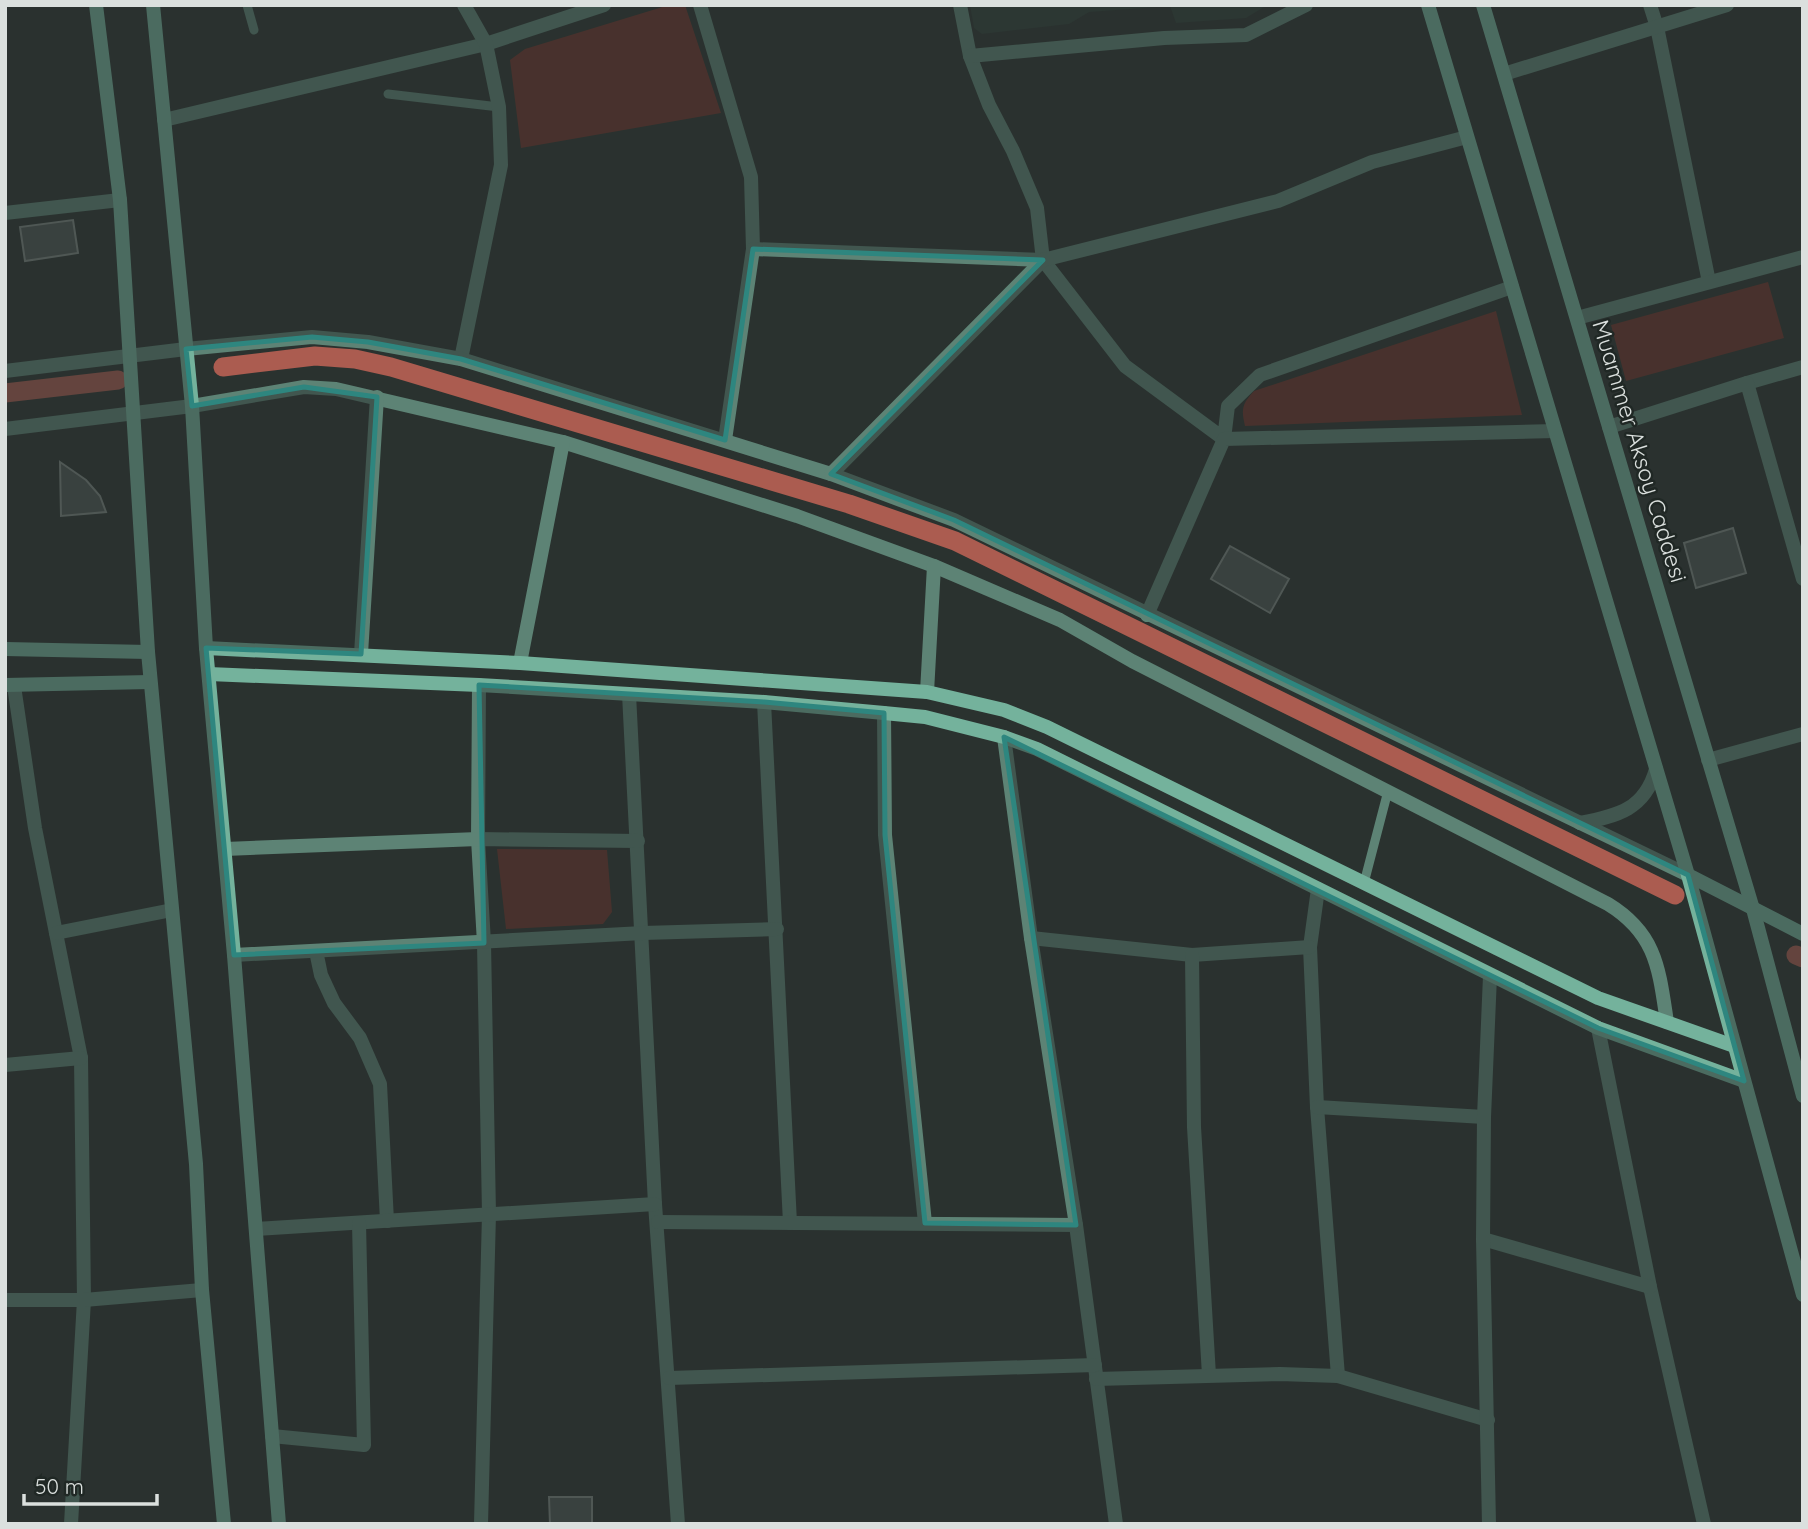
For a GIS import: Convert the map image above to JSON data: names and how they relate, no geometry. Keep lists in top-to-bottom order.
{
  "streets": {
    "street": ["Muammer Aksoy Caddesi"]
  },
  "scale_bar": "50 m"
}
